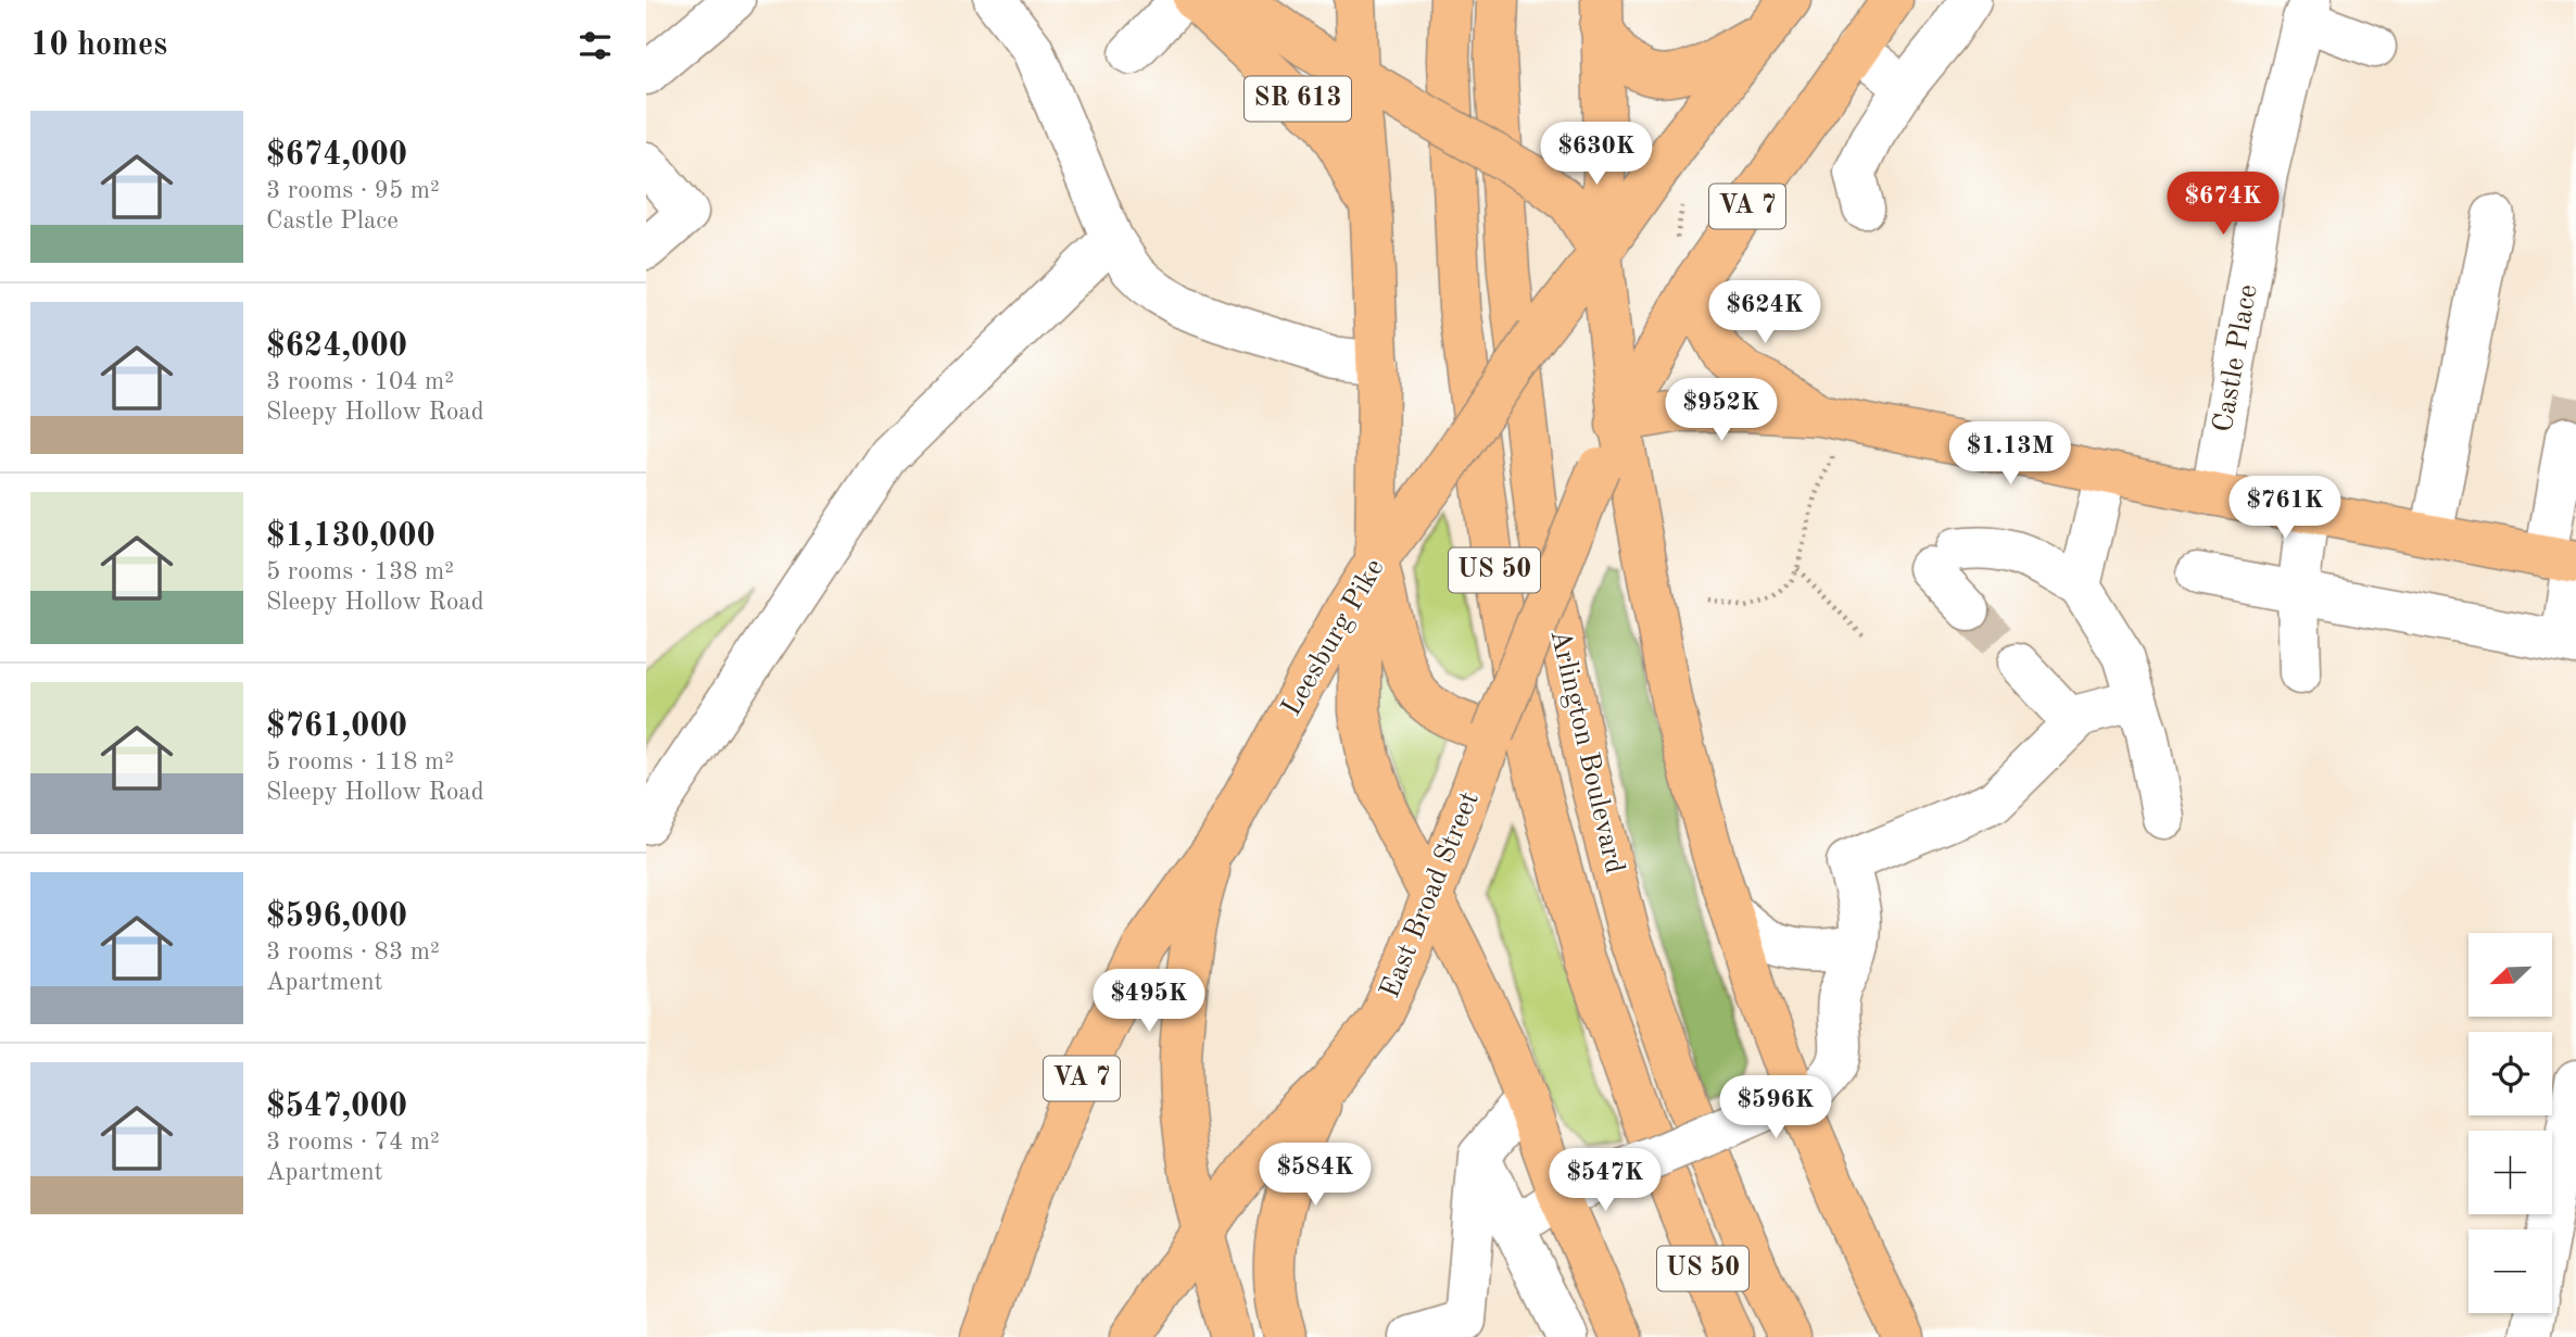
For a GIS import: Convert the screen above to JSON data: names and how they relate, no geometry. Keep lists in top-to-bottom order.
{
  "streets": {
    "main road": [
      "SR 613",
      "VA 7",
      "US 50",
      "Leesburg Pike",
      "Arlington Boulevard",
      "East Broad Street"
    ],
    "street": ["Castle Place"]
  },
  "crossings": [
    ["SR 613", "Leesburg Pike"],
    ["VA 7", "East Broad Street"]
  ],
  "north": "bottom left",
  "page": {
    "heading": "10 homes",
    "list": [
      {
        "name": "$674,000",
        "note": "3 rooms · 95 m² · Castle Place"
      },
      {
        "name": "$624,000",
        "note": "3 rooms · 104 m² · Sleepy Hollow Road"
      },
      {
        "name": "$1,130,000",
        "note": "5 rooms · 138 m² · Sleepy Hollow Road"
      },
      {
        "name": "$761,000",
        "note": "5 rooms · 118 m² · Sleepy Hollow Road"
      },
      {
        "name": "$596,000",
        "note": "3 rooms · 83 m² · Apartment"
      },
      {
        "name": "$547,000",
        "note": "3 rooms · 74 m² · Apartment"
      }
    ],
    "price": [
      "$630K",
      "$674K",
      "$624K",
      "$952K",
      "$1.13M",
      "$761K",
      "$495K",
      "$596K",
      "$584K",
      "$547K"
    ],
    "map_buttons": ["+", "−"]
  }
}
